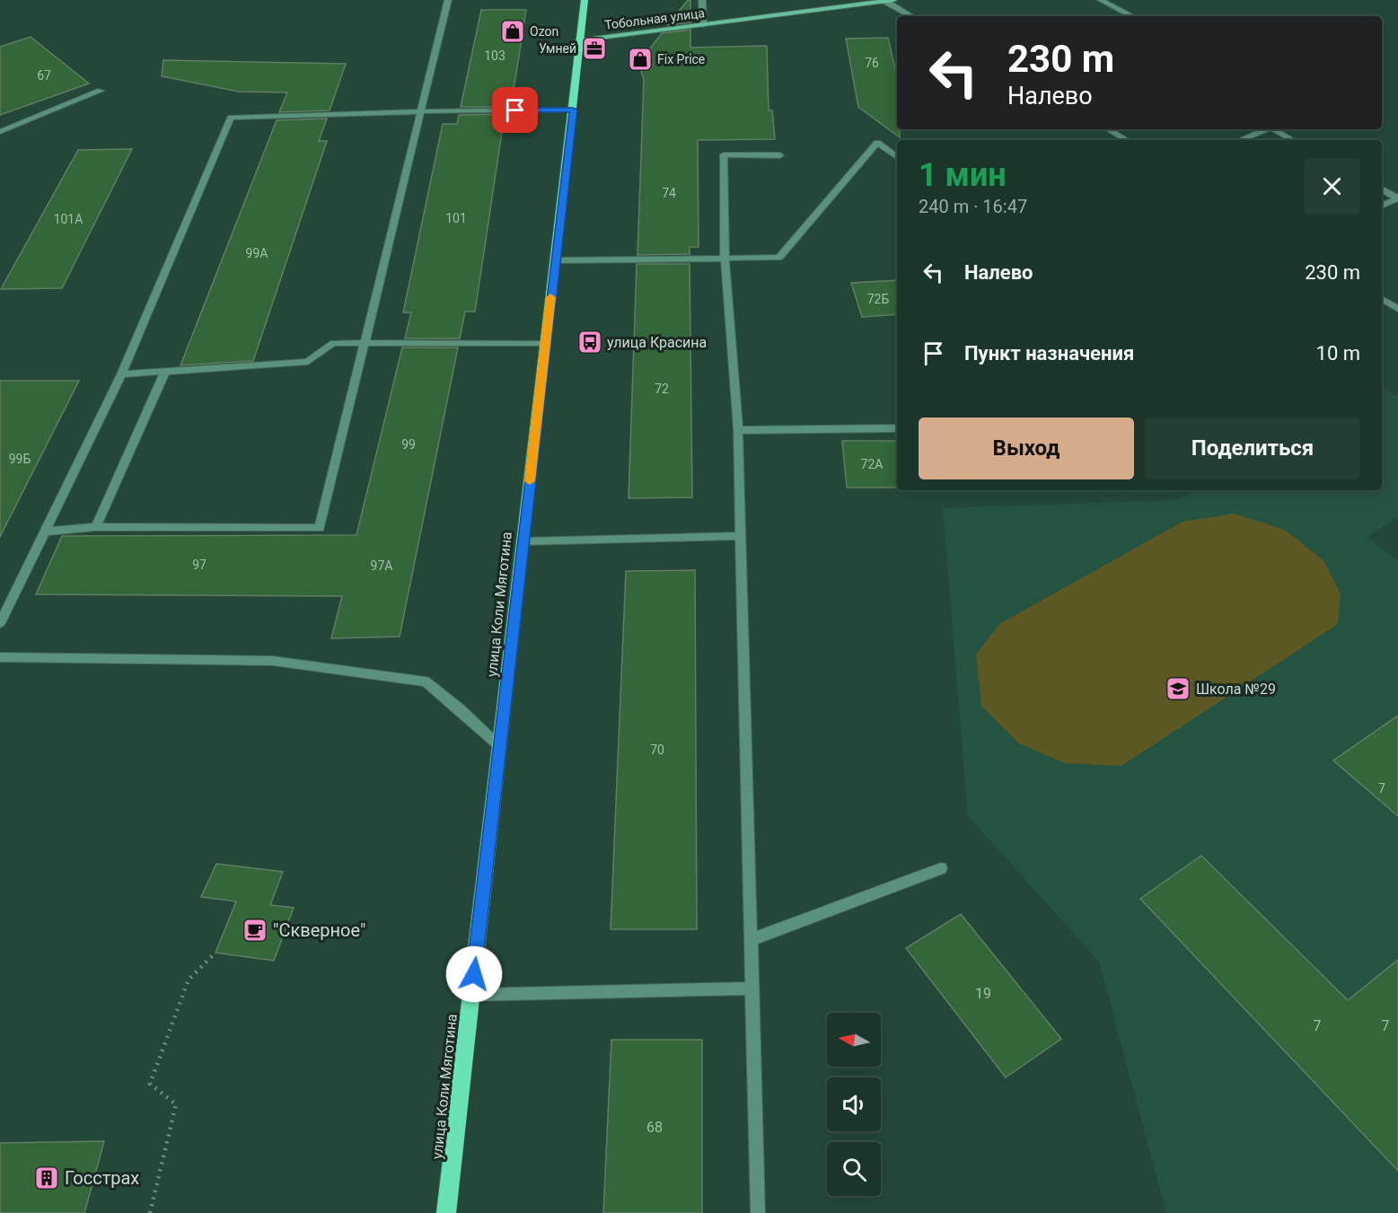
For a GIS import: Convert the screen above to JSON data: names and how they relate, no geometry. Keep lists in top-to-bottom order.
{
  "streets": {
    "main road": ["улица Коли Мяготина"],
    "street": ["Тобольная улица"]
  },
  "crossings": [
    ["Тобольная улица", "улица Коли Мяготина"]
  ],
  "places": {
    "shop": ["Ozon", "Fix Price"],
    "office": ["Умней"],
    "bus stop": ["улица Красина"],
    "school or university": ["Школа №29"],
    "cafe": ["\"Скверное\""],
    "building": ["Госстрах"]
  },
  "house_numbers": [
    "103",
    "76",
    "67",
    "74",
    "101",
    "101А",
    "99А",
    "72Б",
    "72",
    "99",
    "99Б",
    "72А",
    "97",
    "97А",
    "70",
    "7",
    "19",
    "7",
    "7",
    "68"
  ],
  "north": "left",
  "page": {
    "turn": ["230 m", "Налево"],
    "heading": ["1 мин", "240 m · 16:47"],
    "list": [
      {
        "name": "Налево",
        "value": "230 m"
      },
      {
        "name": "Пункт назначения",
        "value": "10 m"
      }
    ],
    "buttons": ["Выход", "Поделиться"]
  }
}
